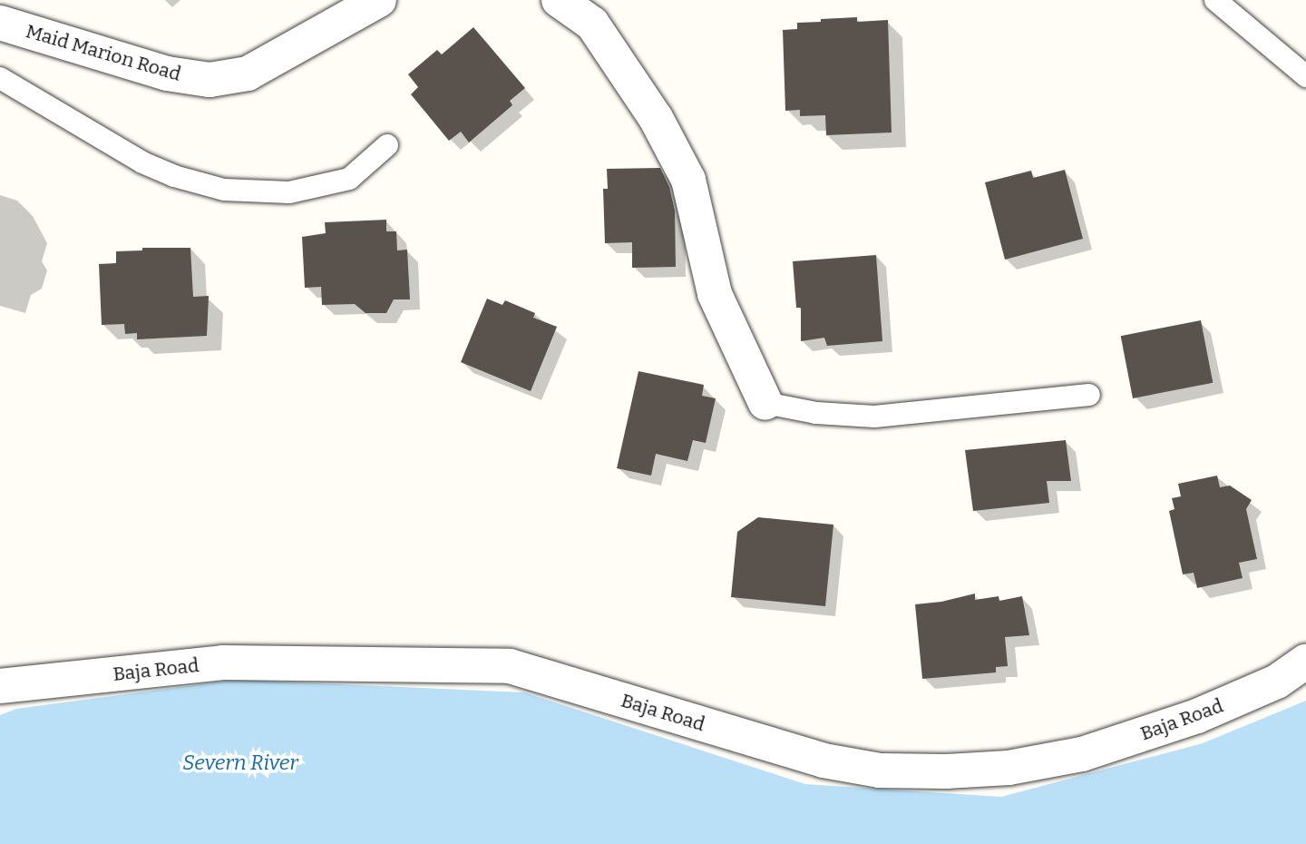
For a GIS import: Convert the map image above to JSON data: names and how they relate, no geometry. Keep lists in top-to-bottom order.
{
  "streets": {
    "street": ["Maid Marion Road", "Baja Road"]
  },
  "water": ["Severn River"]
}
